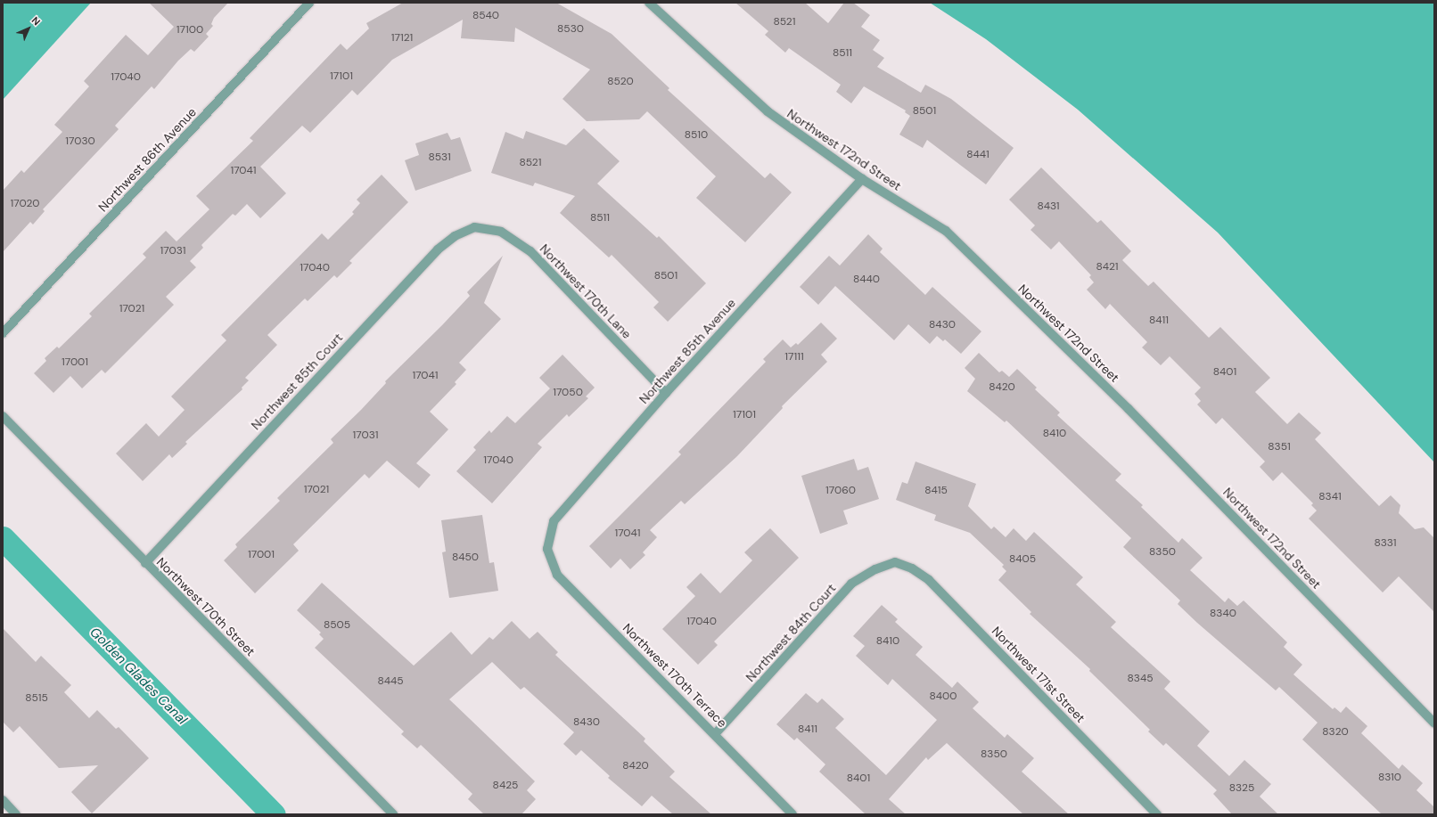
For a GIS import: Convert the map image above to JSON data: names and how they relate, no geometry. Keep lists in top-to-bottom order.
{
  "streets": {
    "street": [
      "Northwest 172nd Street",
      "Northwest 86th Avenue",
      "Northwest 170th Lane",
      "Northwest 85th Avenue",
      "Northwest 85th Court",
      "Northwest 170th Street",
      "Northwest 84th Court",
      "Northwest 171st Street",
      "Northwest 170th Terrace"
    ]
  },
  "crossings": [
    ["Northwest 172nd Street", "Northwest 85th Avenue"],
    ["Northwest 170th Lane", "Northwest 85th Avenue"],
    ["Northwest 170th Lane", "Northwest 85th Court"],
    ["Northwest 85th Avenue", "Northwest 170th Terrace"],
    ["Northwest 85th Court", "Northwest 170th Street"],
    ["Northwest 84th Court", "Northwest 171st Street"],
    ["Northwest 84th Court", "Northwest 170th Terrace"]
  ],
  "water": ["Golden Glades Canal"],
  "house_numbers": [
    "8540",
    "8521",
    "8530",
    "17100",
    "17121",
    "8511",
    "17101",
    "17040",
    "8520",
    "8501",
    "8510",
    "17030",
    "8441",
    "8531",
    "8521",
    "17041",
    "17020",
    "8431",
    "8511",
    "17031",
    "8421",
    "17040",
    "8501",
    "8440",
    "17021",
    "8411",
    "8430",
    "17111",
    "17001",
    "8401",
    "17041",
    "8420",
    "17050",
    "17101",
    "8410",
    "17031",
    "8351",
    "17040",
    "17021",
    "17060",
    "8415",
    "8341",
    "17041",
    "8331",
    "8350",
    "17001",
    "8450",
    "8405",
    "8340",
    "17040",
    "8505",
    "8410",
    "8345",
    "8445",
    "8400",
    "8515",
    "8430",
    "8411",
    "8320",
    "8350",
    "8420",
    "8310",
    "8401",
    "8425",
    "8325"
  ],
  "north": "top right"
}
